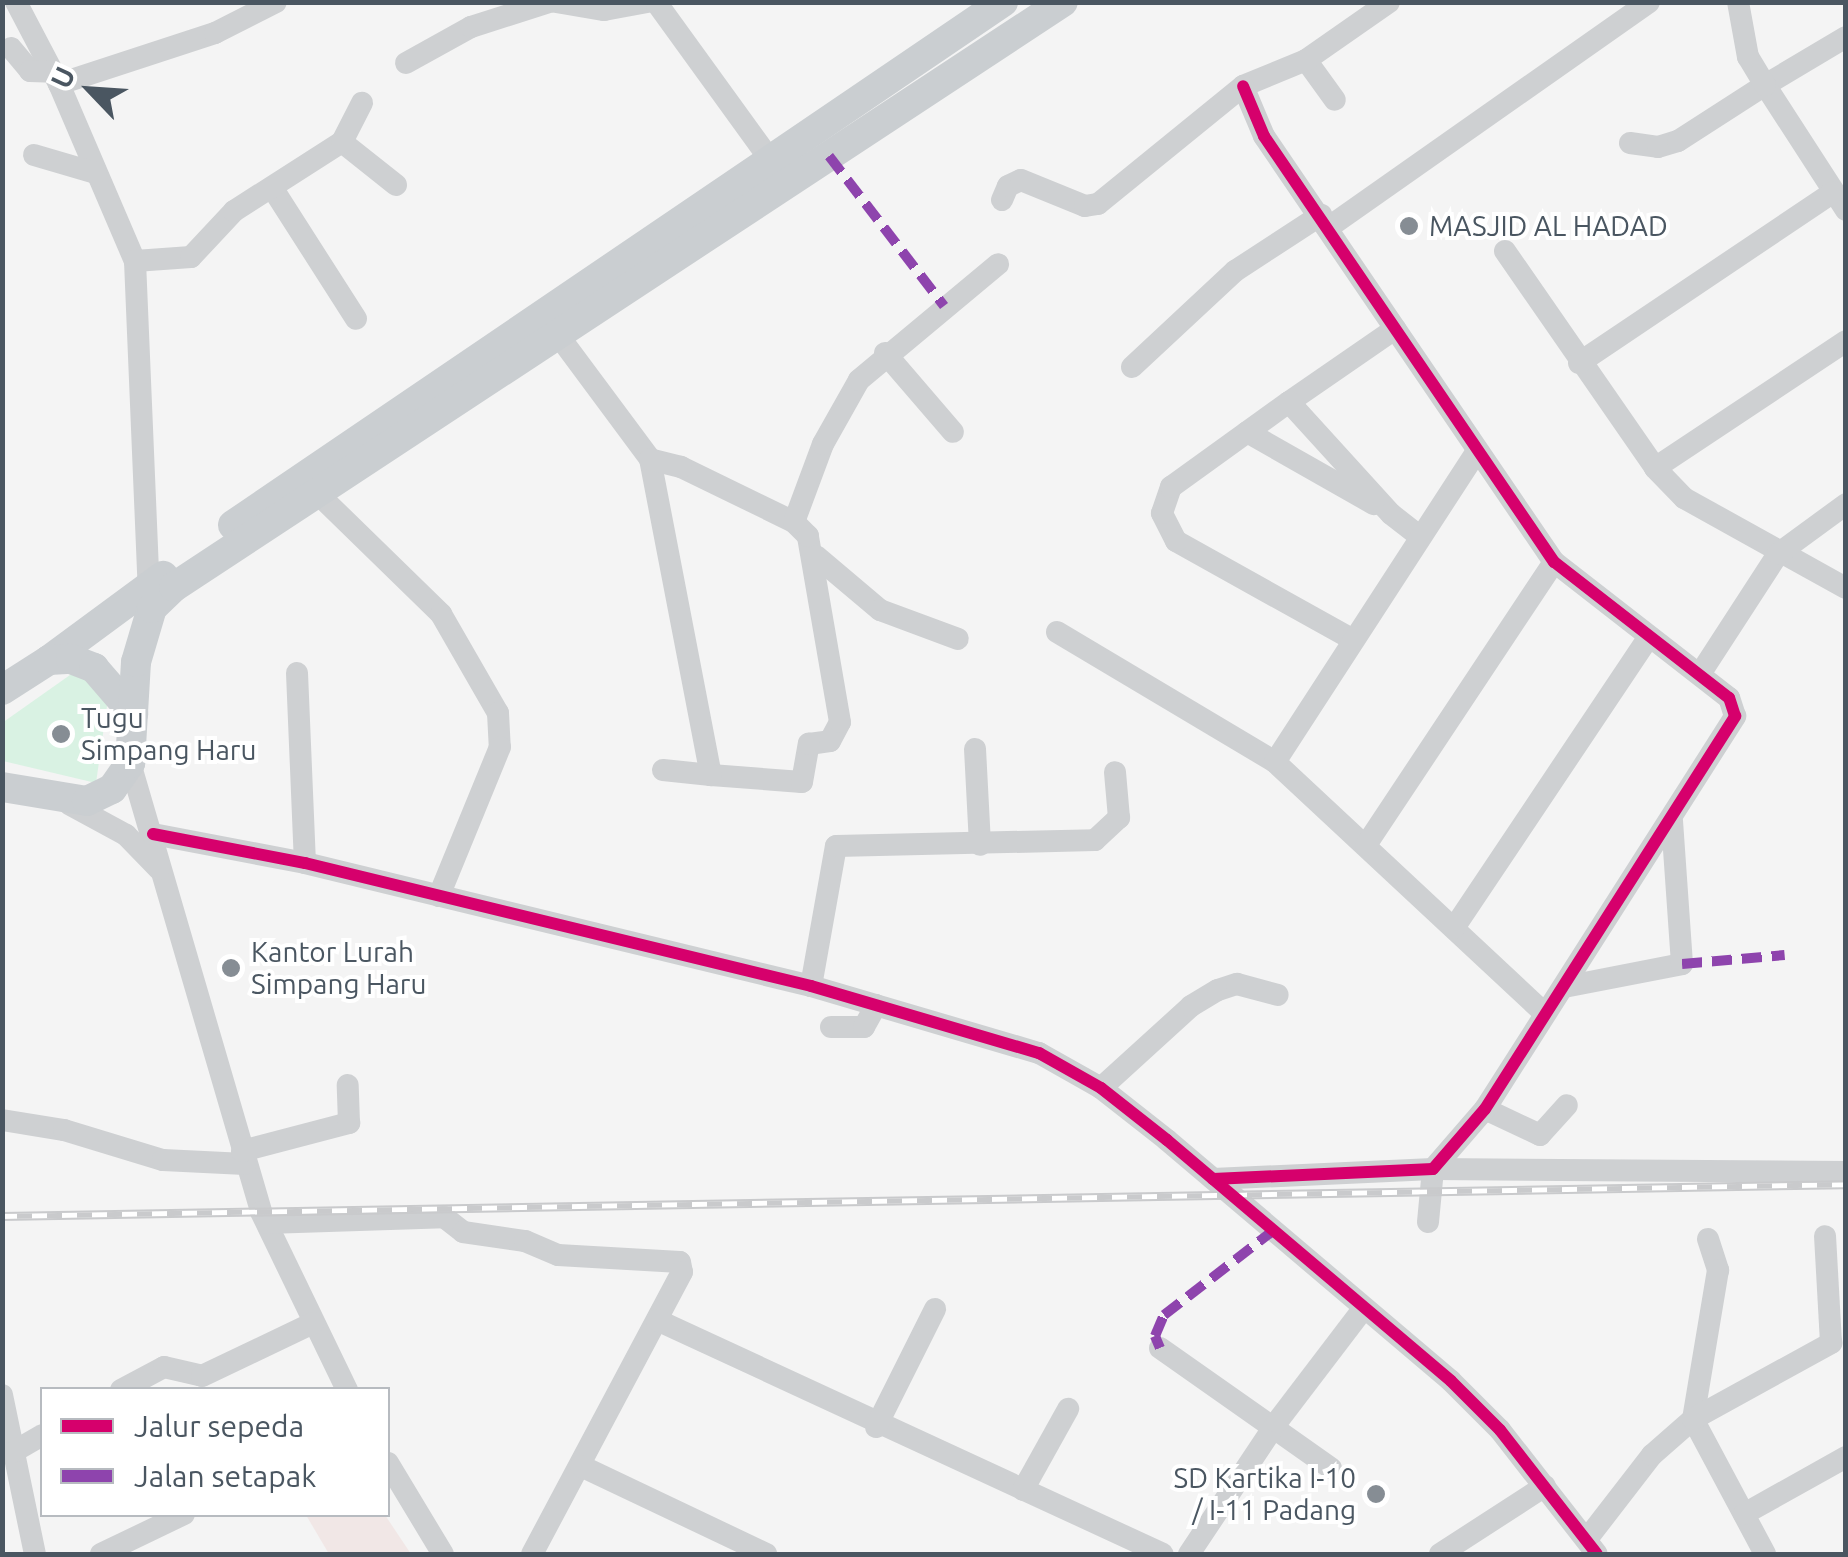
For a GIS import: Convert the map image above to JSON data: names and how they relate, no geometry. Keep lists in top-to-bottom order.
{
  "places": [
    "MASJID AL HADAD",
    "Tugu Simpang Haru",
    "Kantor Lurah Simpang Haru",
    "SD Kartika I-10 / I-11 Padang"
  ],
  "legend": ["Jalur sepeda", "Jalan setapak"],
  "north": "top left"
}
